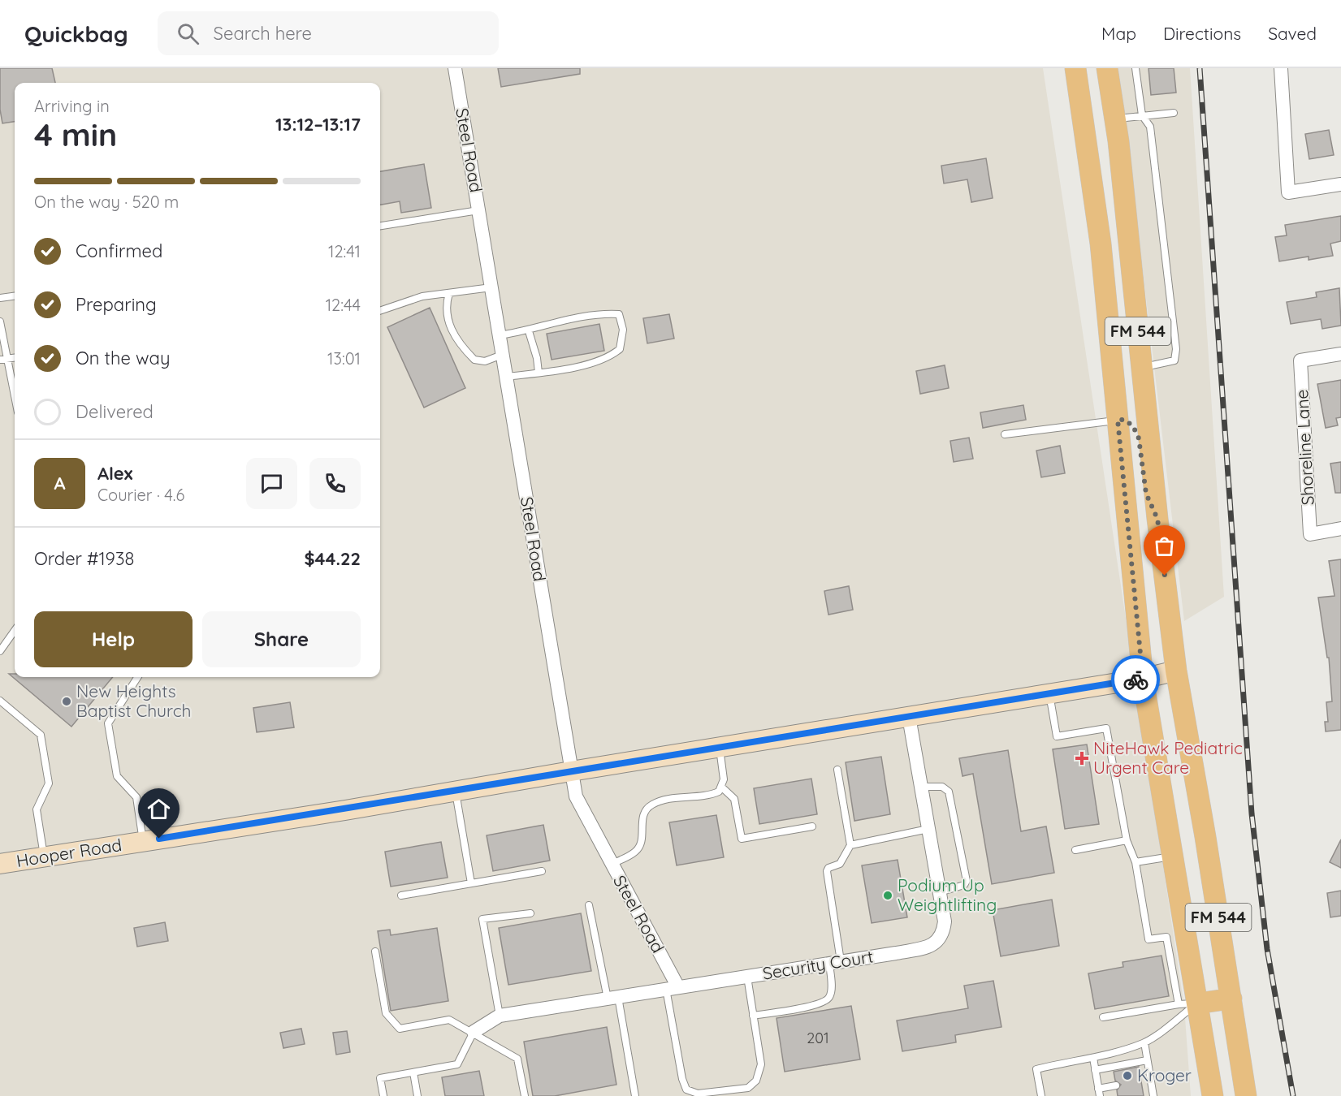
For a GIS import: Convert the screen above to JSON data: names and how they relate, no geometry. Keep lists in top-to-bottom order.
{
  "streets": {
    "main road": ["FM 544"],
    "street": [
      "Steel Road",
      "Shoreline Lane",
      "Hooper Road",
      "Security Court"
    ]
  },
  "crossings": [
    ["Steel Road", "Hooper Road"],
    ["Steel Road", "Security Court"],
    ["FM 544", "Hooper Road"],
    ["Hooper Road", "Security Court"]
  ],
  "places": {
    "other": ["New Heights Baptist Church", "Podium Up Weightlifting", "Kroger"],
    "health": ["NiteHawk Pediatric Urgent Care"]
  },
  "house_numbers": ["201"],
  "page": {
    "header": "Quickbag",
    "search": "Search here",
    "nav": ["Map", "Directions", "Saved"],
    "heading": ["4 min", "Arriving in", "13:12–13:17"],
    "panel": [
      "Alex",
      "Courier · 4.6",
      "Order #1938",
      "$44.22"
    ],
    "bar": "On the way · 520 m",
    "list": [
      ["Confirmed", "12:41"],
      ["Preparing", "12:44"],
      ["On the way", "13:01"],
      "Delivered"
    ],
    "round": "A",
    "buttons": ["Help", "Share"]
  }
}
